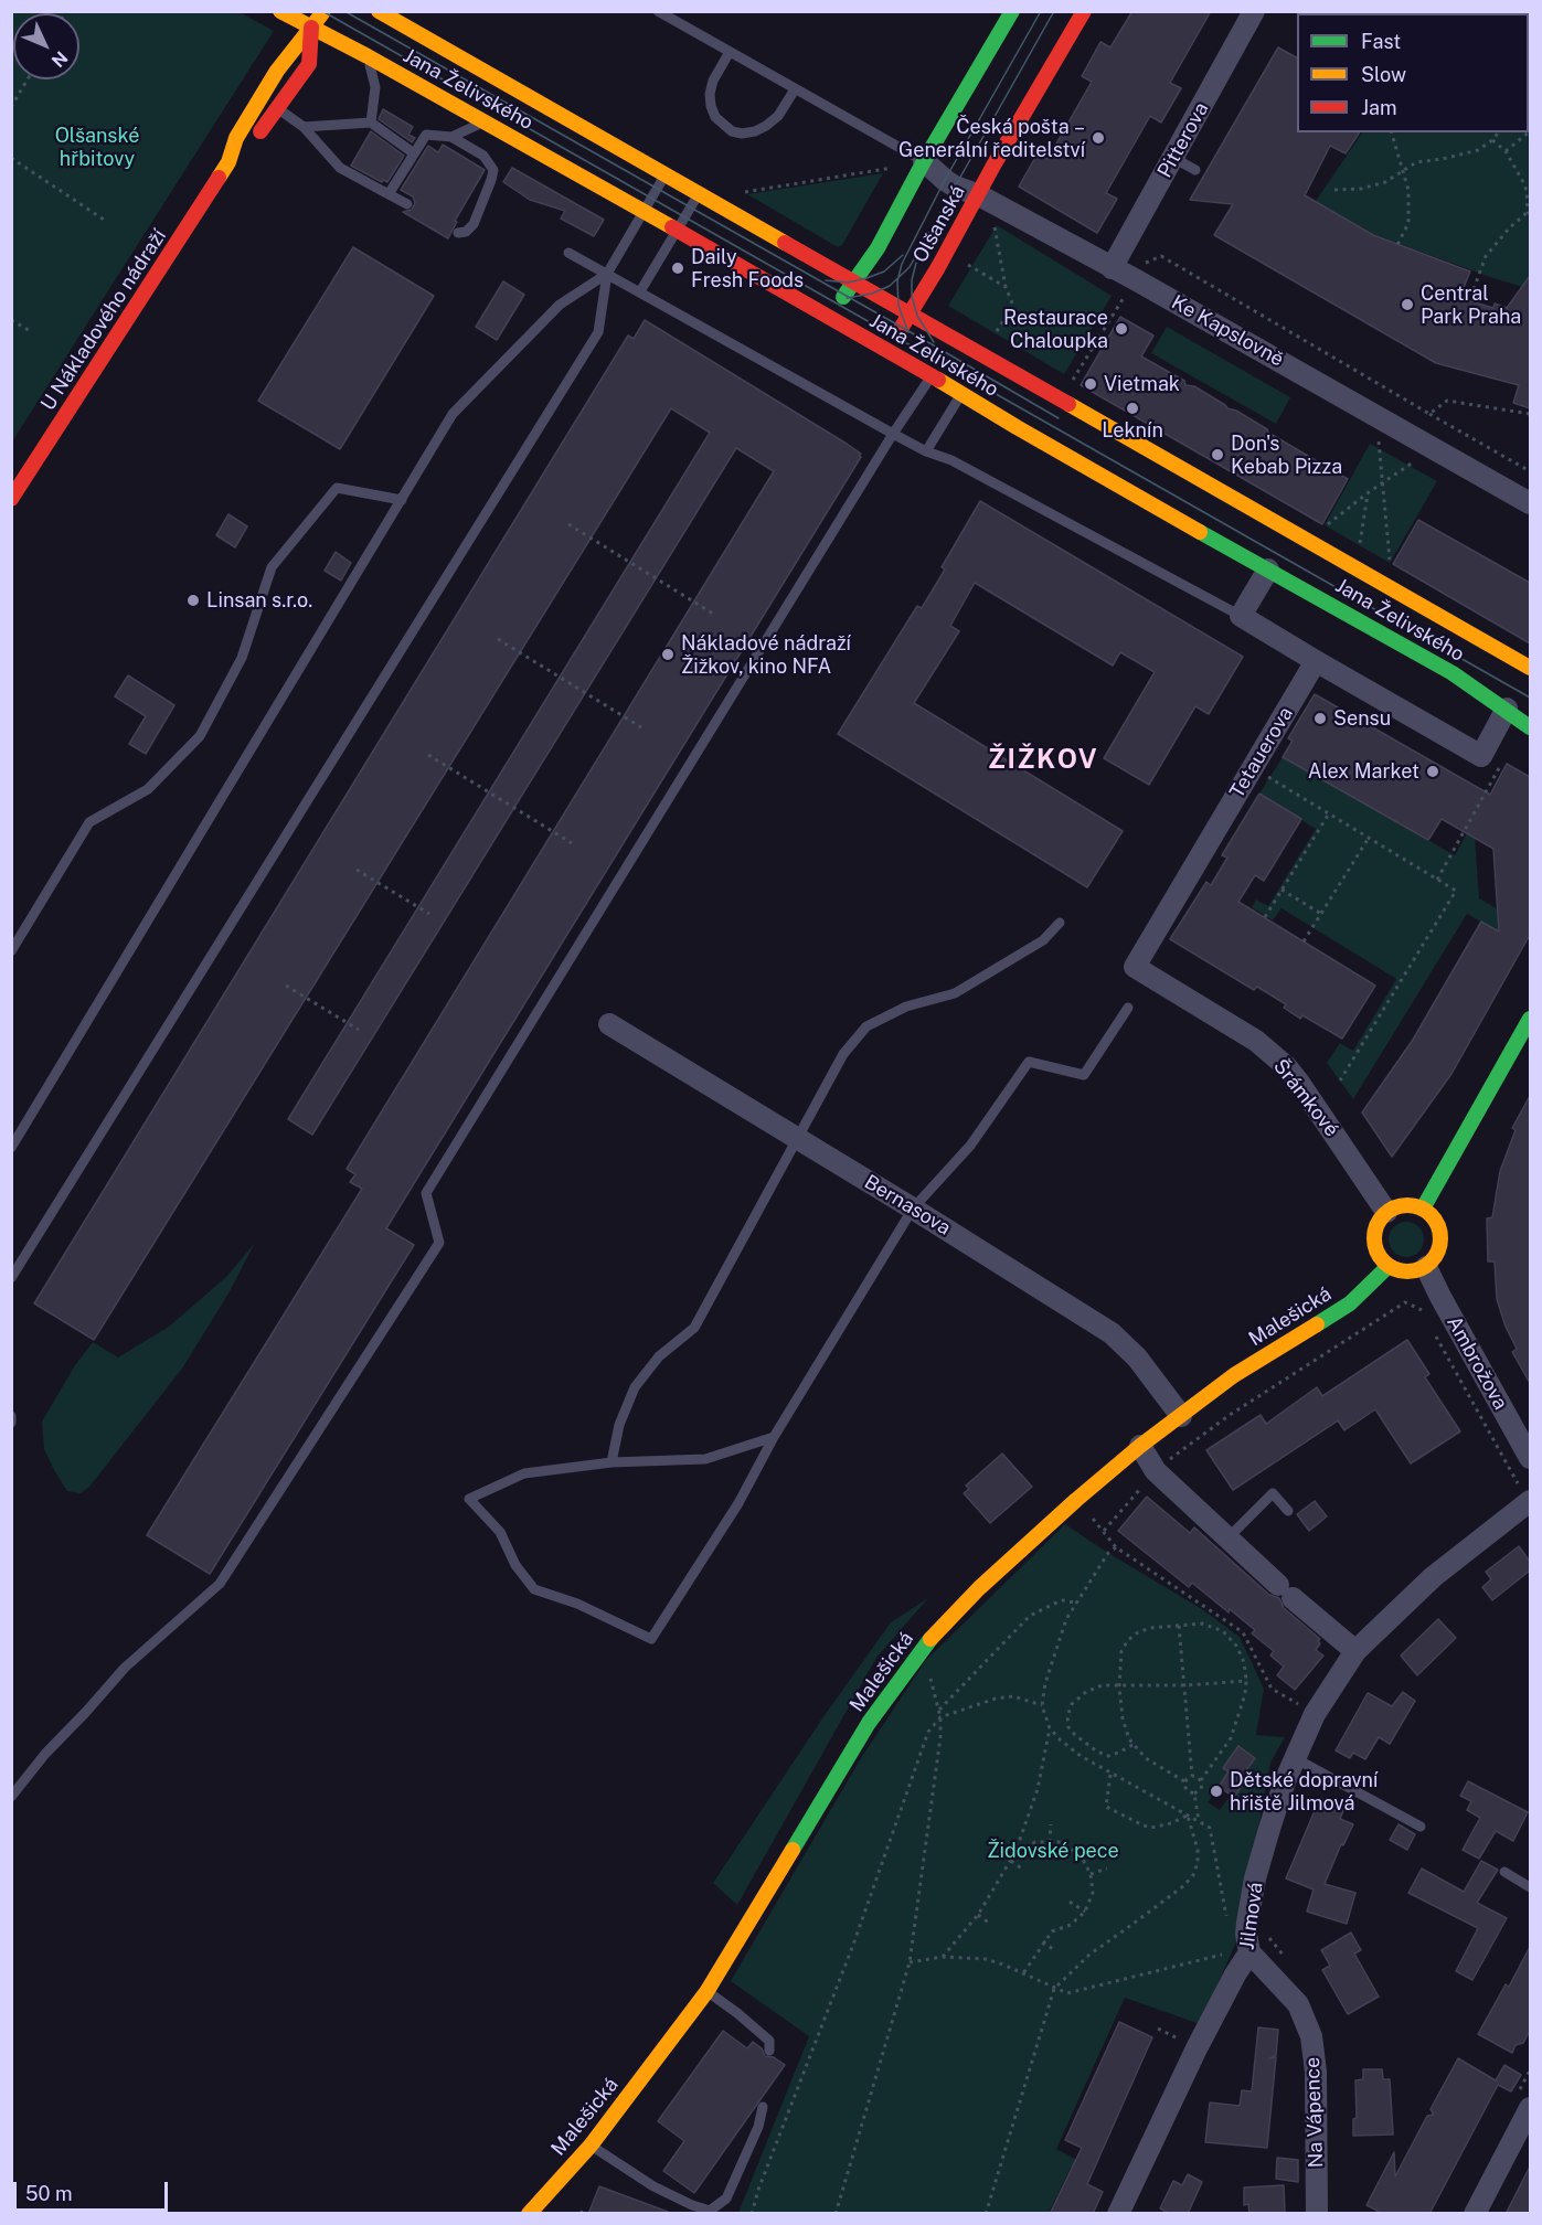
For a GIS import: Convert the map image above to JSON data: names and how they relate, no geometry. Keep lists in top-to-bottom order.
{
  "streets": {
    "street": [
      "Jana Želivského",
      "Pitterova",
      "Olšanská",
      "U Nákladového nádraží",
      "Ke Kapslovně",
      "Tetauerova",
      "Šrámkové",
      "Bernasova",
      "Malešická",
      "Ambrožova",
      "Jilmová",
      "Na Vápence"
    ]
  },
  "crossings": [
    ["Jana Želivského", "Olšanská"],
    ["Jana Želivského", "U Nákladového nádraží"],
    ["Pitterova", "Ke Kapslovně"],
    ["Olšanská", "Ke Kapslovně"],
    ["Tetauerova", "Šrámkové"],
    ["Šrámkové", "Malešická"],
    ["Šrámkové", "Ambrožova"],
    ["Bernasova", "Malešická"],
    ["Malešická", "Ambrožova"],
    ["Jilmová", "Na Vápence"]
  ],
  "districts": ["ŽIŽKOV"],
  "parks": ["Olšanské hřbitovy", "Židovské pece"],
  "places": [
    "Česká pošta – Generální ředitelství",
    "Daily Fresh Foods",
    "Central Park Praha",
    "Restaurace Chaloupka",
    "Vietmak",
    "Leknín",
    "Don's Kebab Pizza",
    "Linsan s.r.o.",
    "Nákladové nádraží Žižkov, kino NFA",
    "Sensu",
    "Alex Market",
    "Dětské dopravní hřiště Jilmová"
  ],
  "legend": ["Fast", "Slow", "Jam"],
  "scale_bar": "50 m",
  "north": "bottom right"
}
